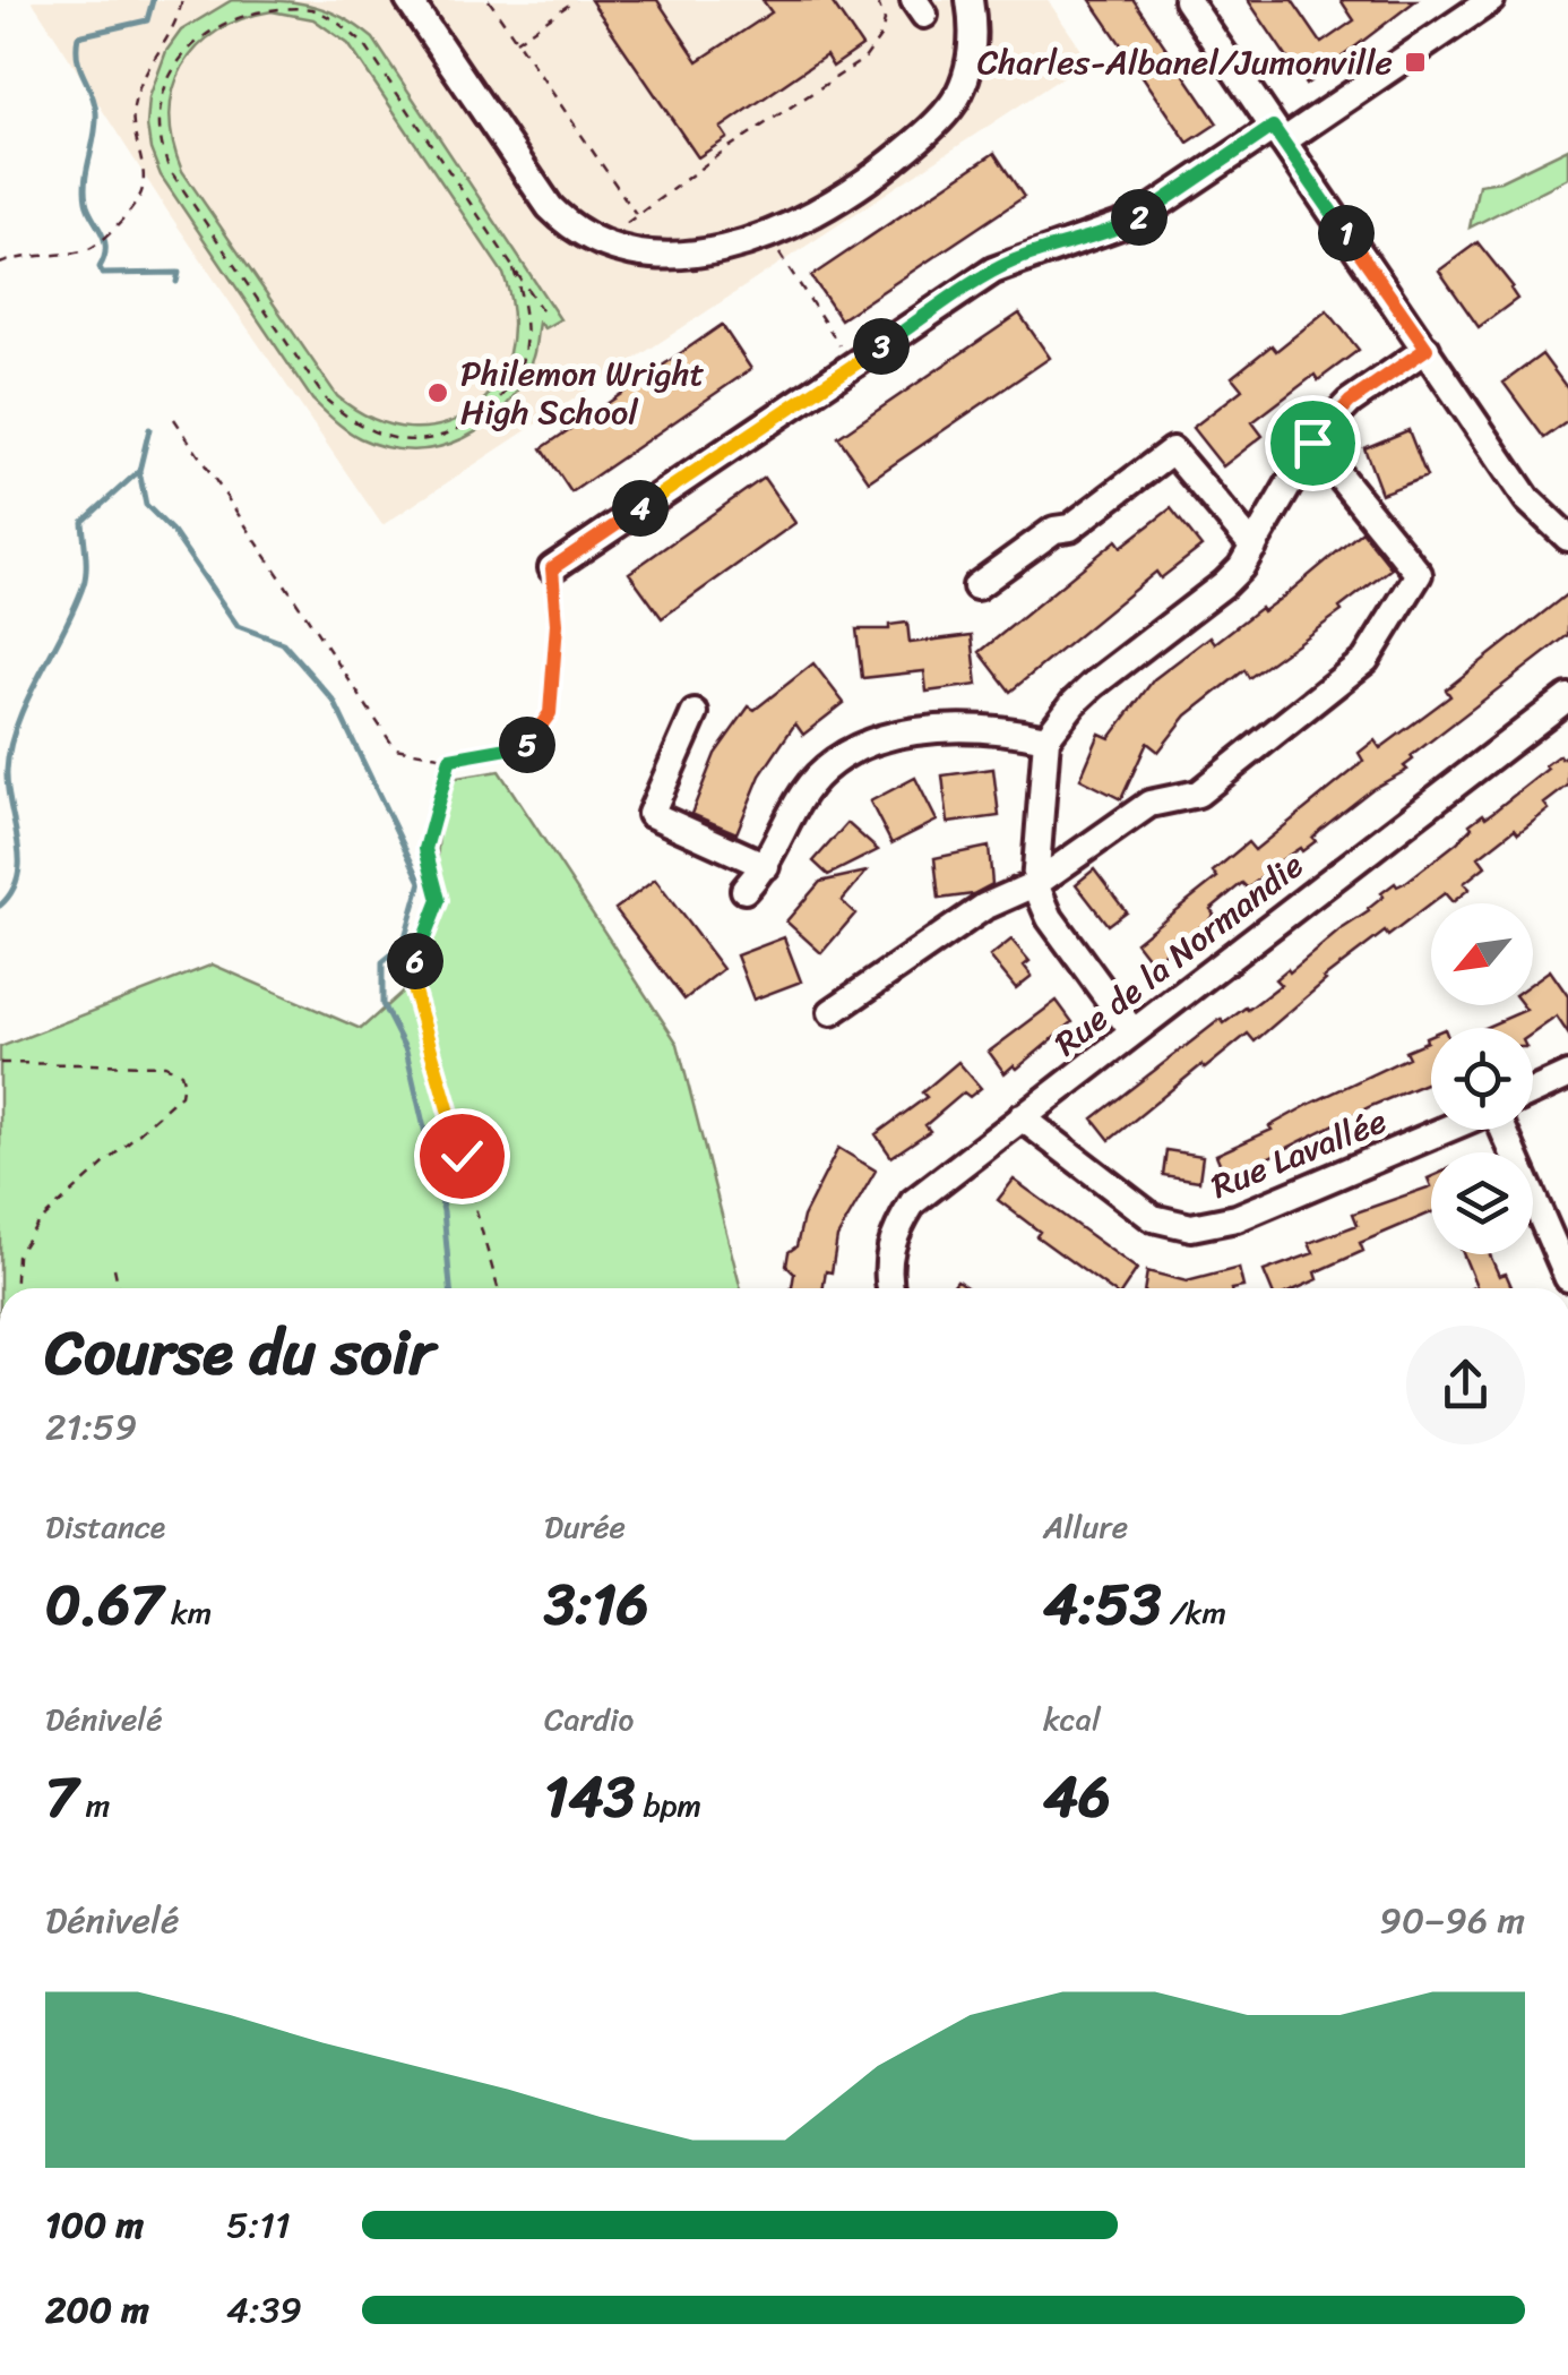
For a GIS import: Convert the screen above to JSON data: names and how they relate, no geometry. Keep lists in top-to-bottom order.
{
  "streets": {
    "street": ["Rue de la Normandie", "Rue Lavallée"]
  },
  "crossings": [
    ["Rue de la Normandie", "Rue Lavallée"]
  ],
  "places": {
    "transit": ["Charles-Albanel/Jumonville"],
    "other": ["Philemon Wright High School"]
  },
  "north": "bottom left",
  "page": {
    "pins": [
      "2",
      "1",
      "3",
      "4",
      "5",
      "6"
    ],
    "heading": ["Course du soir", "21:59"],
    "stats": [
      ["Distance", "0.67 km"],
      ["Durée", "3:16"],
      ["Allure", "4:53 /km"],
      ["Dénivelé", "7 m"],
      ["Cardio", "143 bpm"],
      ["kcal", "46"]
    ],
    "chart": ["Dénivelé", "90–96 m"],
    "list": [
      {
        "name": "100 m",
        "note": "5:11"
      },
      {
        "name": "200 m",
        "note": "4:39"
      }
    ]
  }
}
